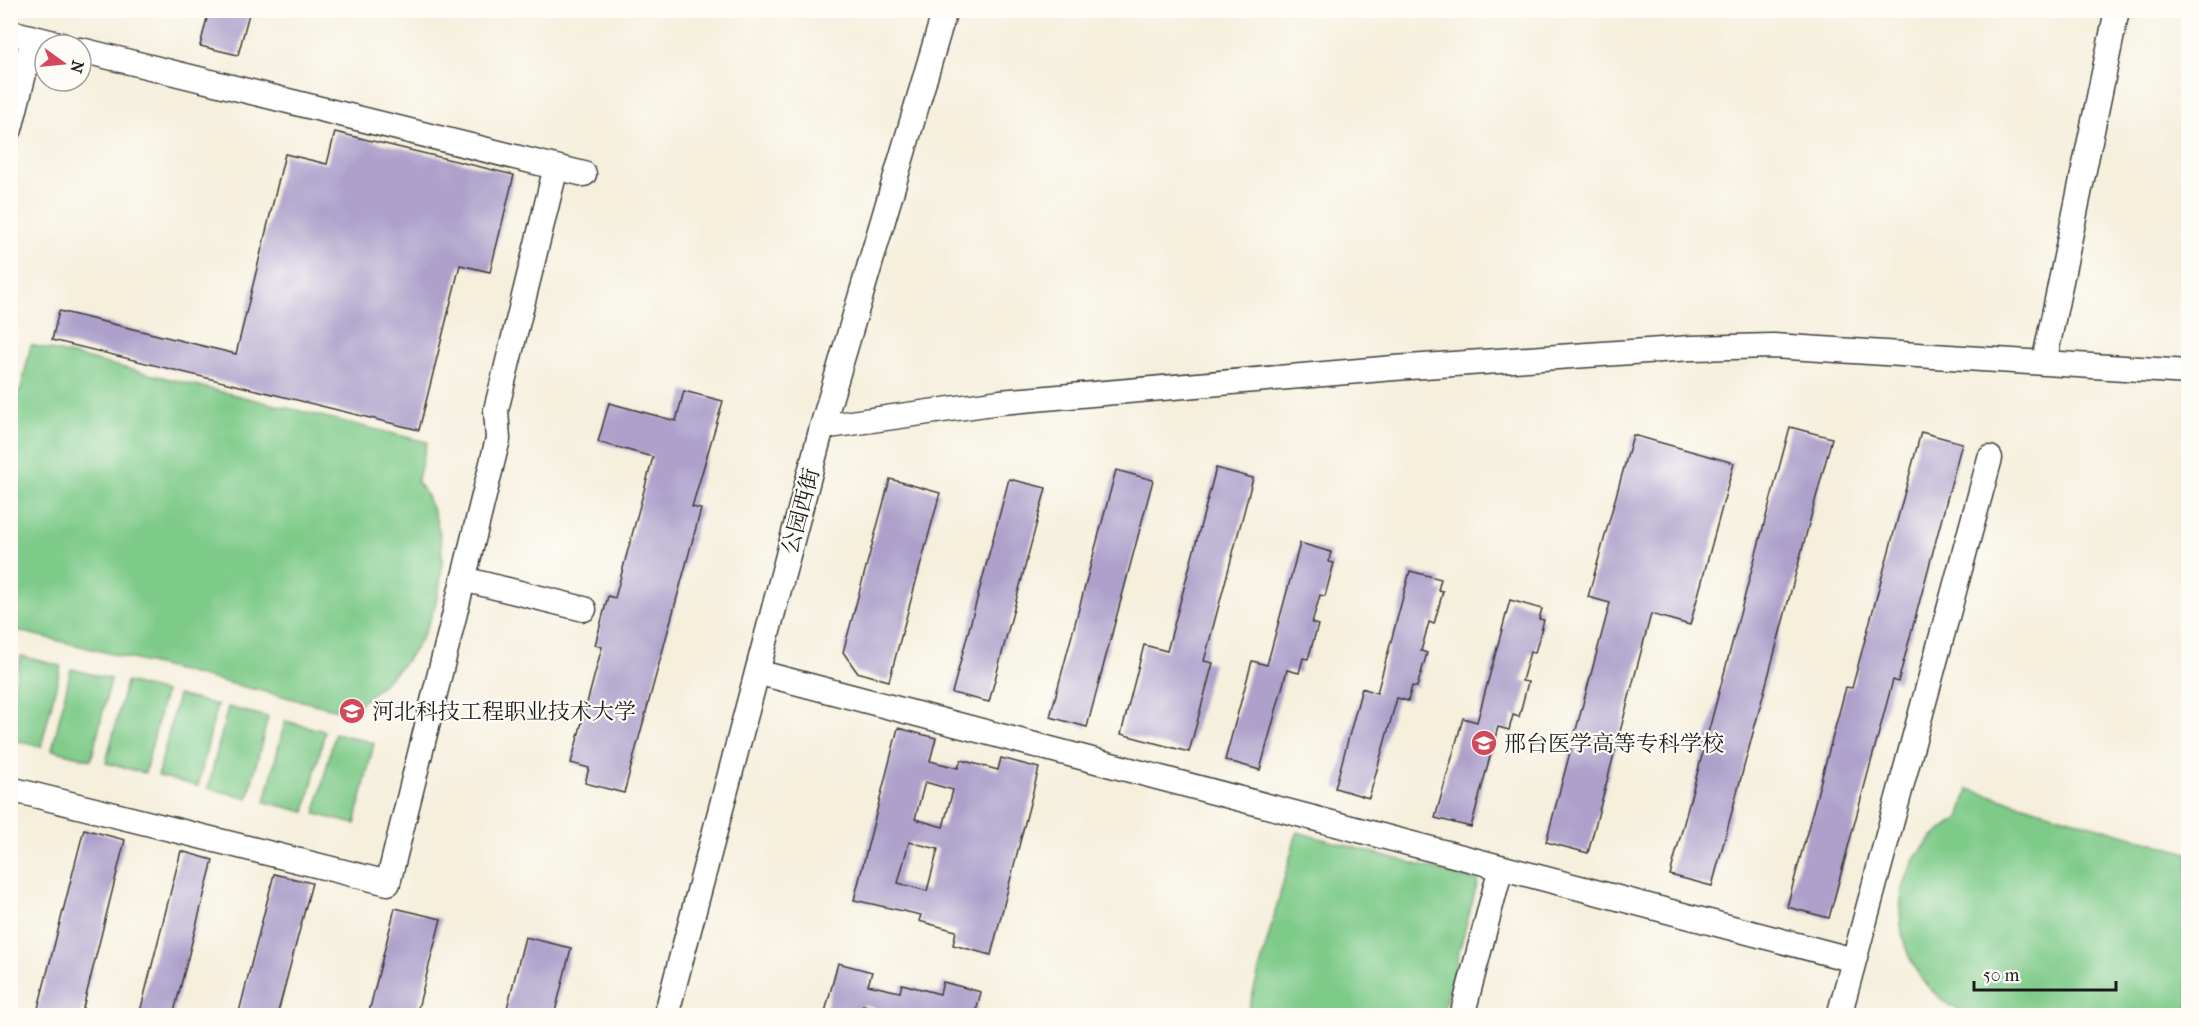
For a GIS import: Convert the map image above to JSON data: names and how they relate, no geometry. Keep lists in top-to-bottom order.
{
  "streets": {
    "street": ["公园西街"]
  },
  "places": {
    "school or university": ["河北科技工程职业技术大学", "邢台医学高等专科学校"]
  },
  "scale_bar": "50 m",
  "north": "right"
}
